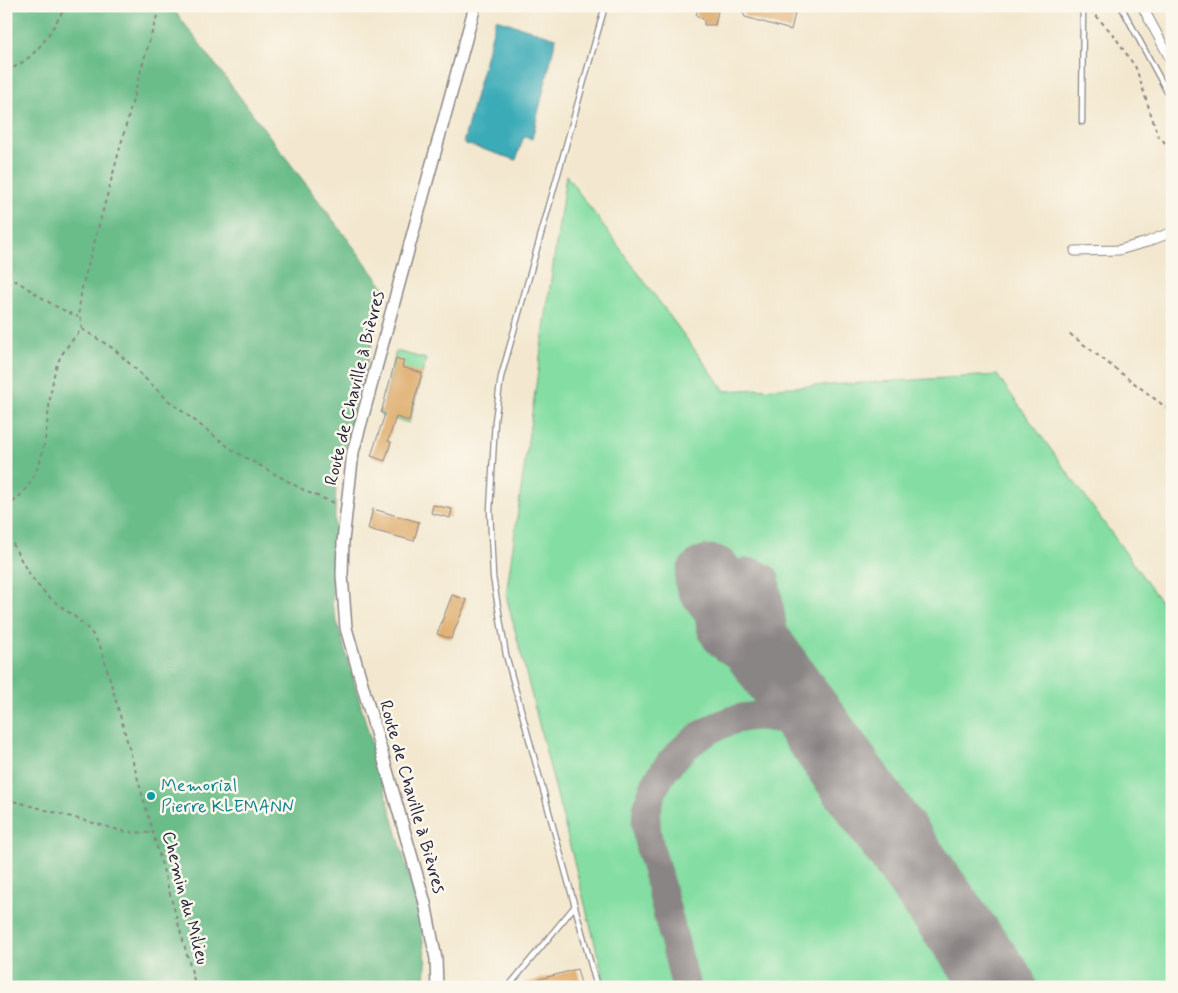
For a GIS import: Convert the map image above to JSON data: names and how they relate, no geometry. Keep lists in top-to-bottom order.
{
  "streets": {
    "main road": ["Route de Chaville à Bièvres"],
    "path": ["Chemin du Milieu"]
  },
  "places": ["Memorial Pierre KLEMANN"]
}
